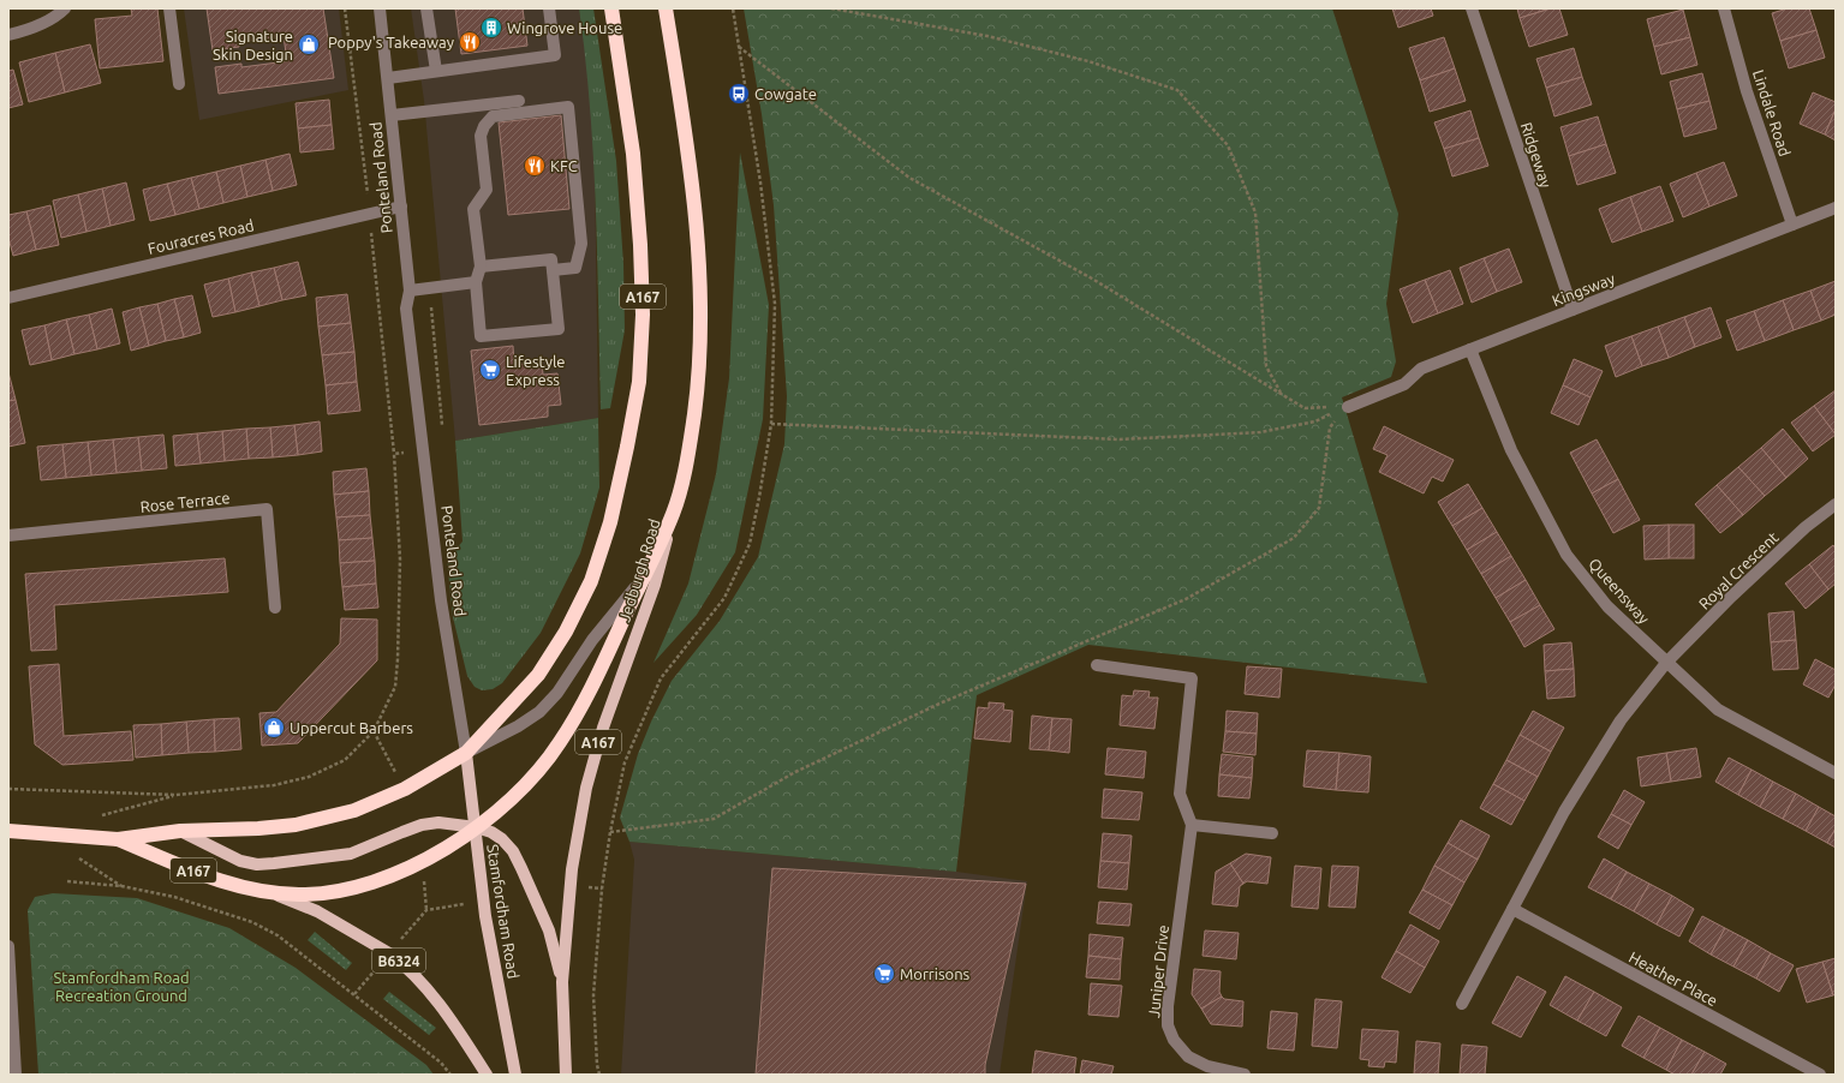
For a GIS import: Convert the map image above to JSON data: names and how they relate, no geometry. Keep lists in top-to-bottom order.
{
  "streets": {
    "highway": ["A167", "Jedburgh Road"],
    "main road": ["Stamfordham Road", "B6324"],
    "street": [
      "Lindale Road",
      "Ridgeway",
      "Ponteland Road",
      "Fouracres Road",
      "Kingsway",
      "Rose Terrace",
      "Royal Crescent",
      "Queensway",
      "Juniper Drive",
      "Heather Place"
    ]
  },
  "crossings": [
    ["Lindale Road", "Kingsway"],
    ["Ridgeway", "Kingsway"],
    ["Ponteland Road", "Fouracres Road"],
    ["Ponteland Road", "A167"],
    ["Ponteland Road", "Stamfordham Road"],
    ["Kingsway", "Queensway"],
    ["A167", "Jedburgh Road"],
    ["A167", "Stamfordham Road"],
    ["A167", "B6324"],
    ["Jedburgh Road", "Stamfordham Road"],
    ["Royal Crescent", "Queensway"]
  ],
  "parks": ["Stamfordham Road Recreation Ground"],
  "places": {
    "building": ["Wingrove House"],
    "restaurant": ["Poppy's Takeaway", "KFC"],
    "shop": ["Signature Skin Design", "Uppercut Barbers"],
    "bus stop": ["Cowgate"],
    "supermarket": ["Lifestyle Express", "Morrisons"]
  }
}
